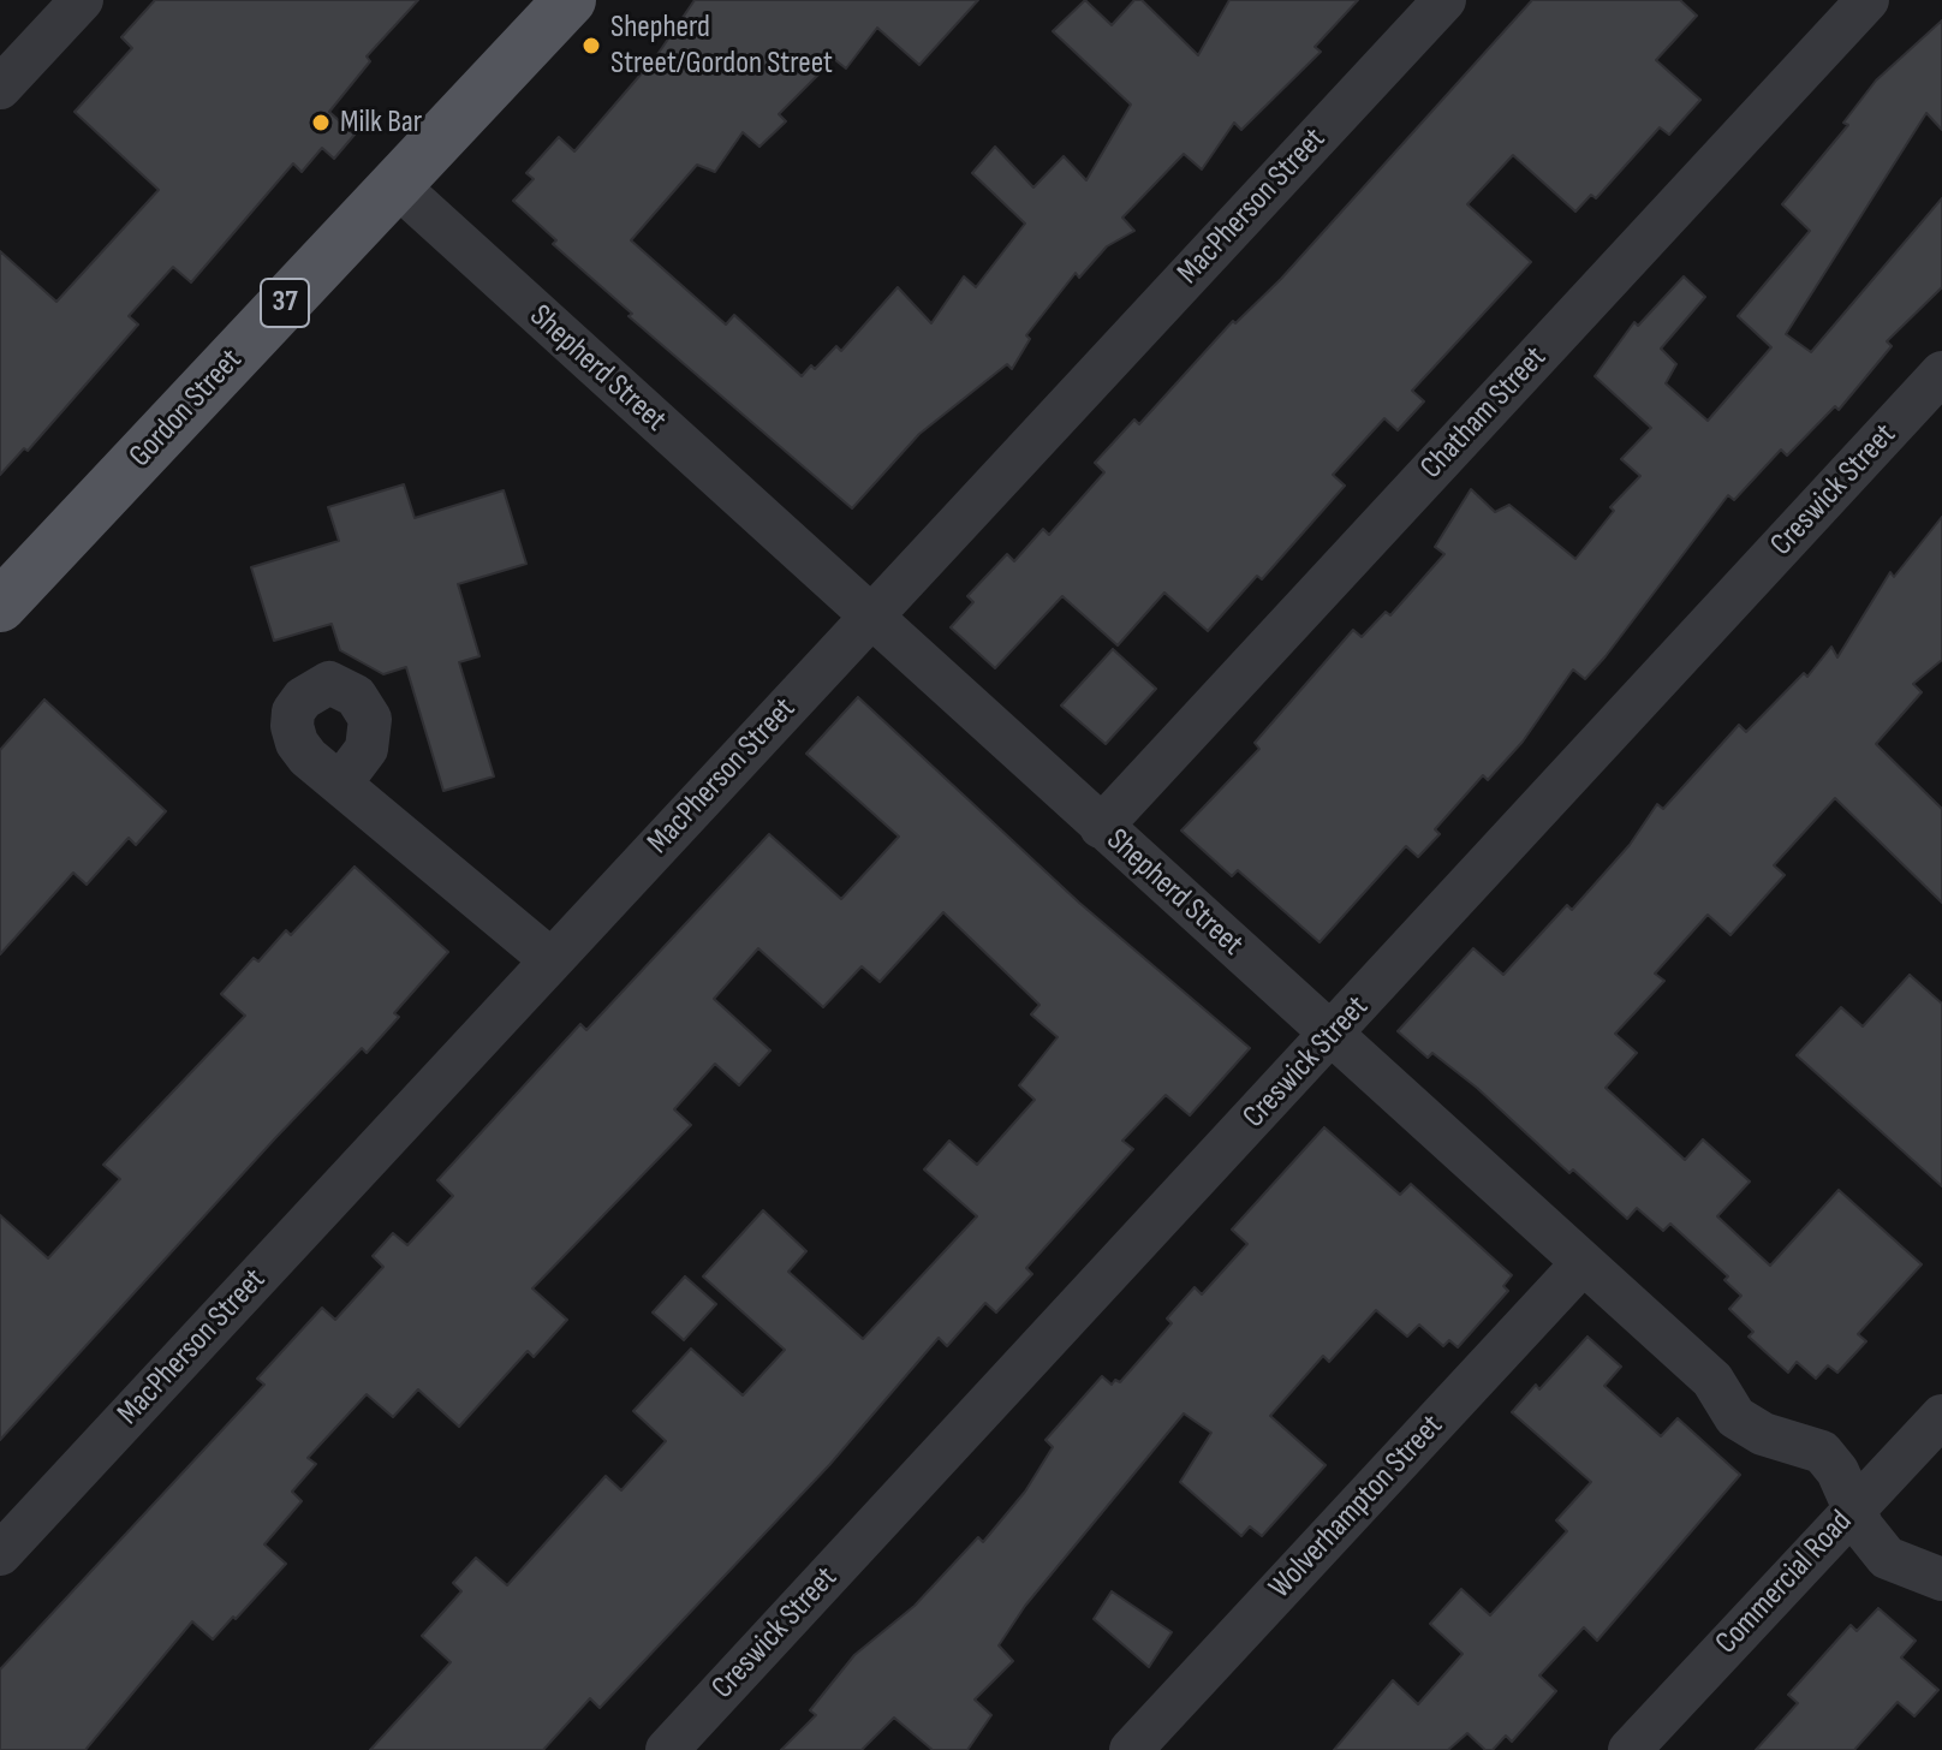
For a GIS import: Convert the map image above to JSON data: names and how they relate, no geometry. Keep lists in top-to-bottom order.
{
  "streets": {
    "main road": ["37", "Gordon Street"],
    "street": [
      "MacPherson Street",
      "Shepherd Street",
      "Chatham Street",
      "Creswick Street",
      "Wolverhampton Street",
      "Commercial Road"
    ]
  },
  "crossings": [
    ["MacPherson Street", "Shepherd Street"],
    ["Shepherd Street", "Gordon Street"],
    ["Shepherd Street", "Chatham Street"],
    ["Shepherd Street", "Creswick Street"],
    ["Shepherd Street", "Wolverhampton Street"],
    ["Shepherd Street", "Commercial Road"]
  ],
  "places": ["Shepherd Street/Gordon Street", "Milk Bar"]
}
